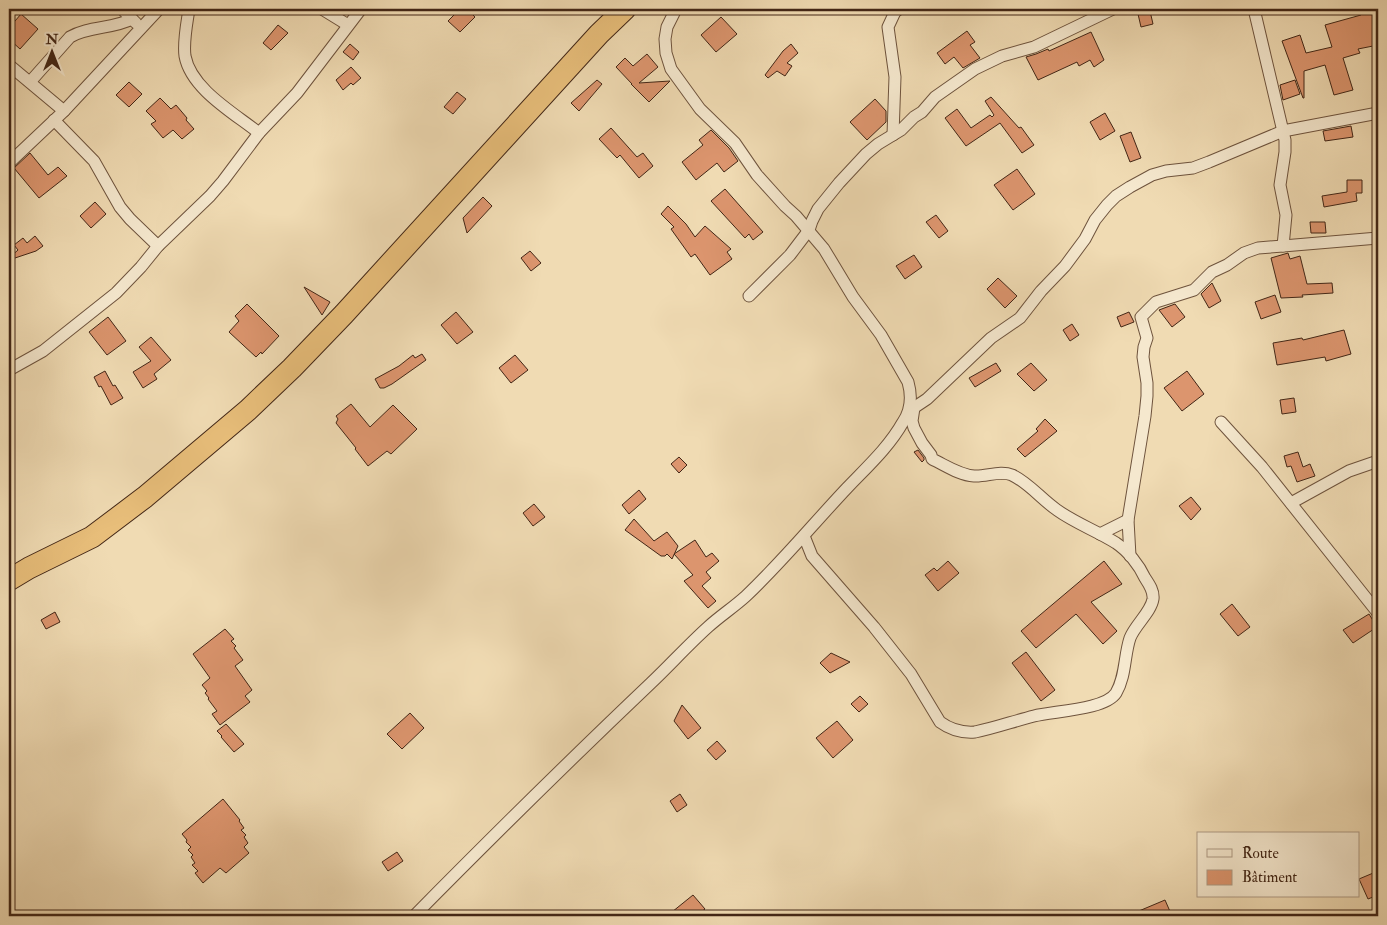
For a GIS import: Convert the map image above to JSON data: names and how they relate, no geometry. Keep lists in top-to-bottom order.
{
  "legend": ["Route", "Bâtiment"],
  "north": "top"
}
